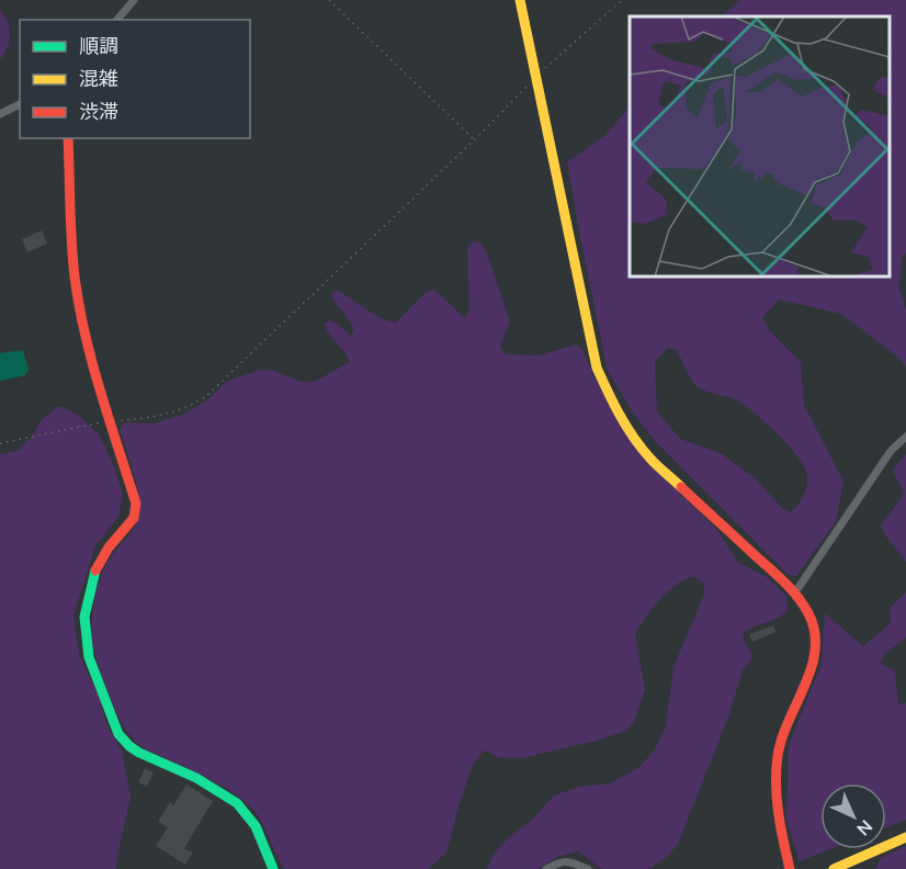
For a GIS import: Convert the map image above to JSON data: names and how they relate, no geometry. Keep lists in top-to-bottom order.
{
  "legend": ["順調", "混雑", "渋滞"],
  "north": "bottom right"
}
